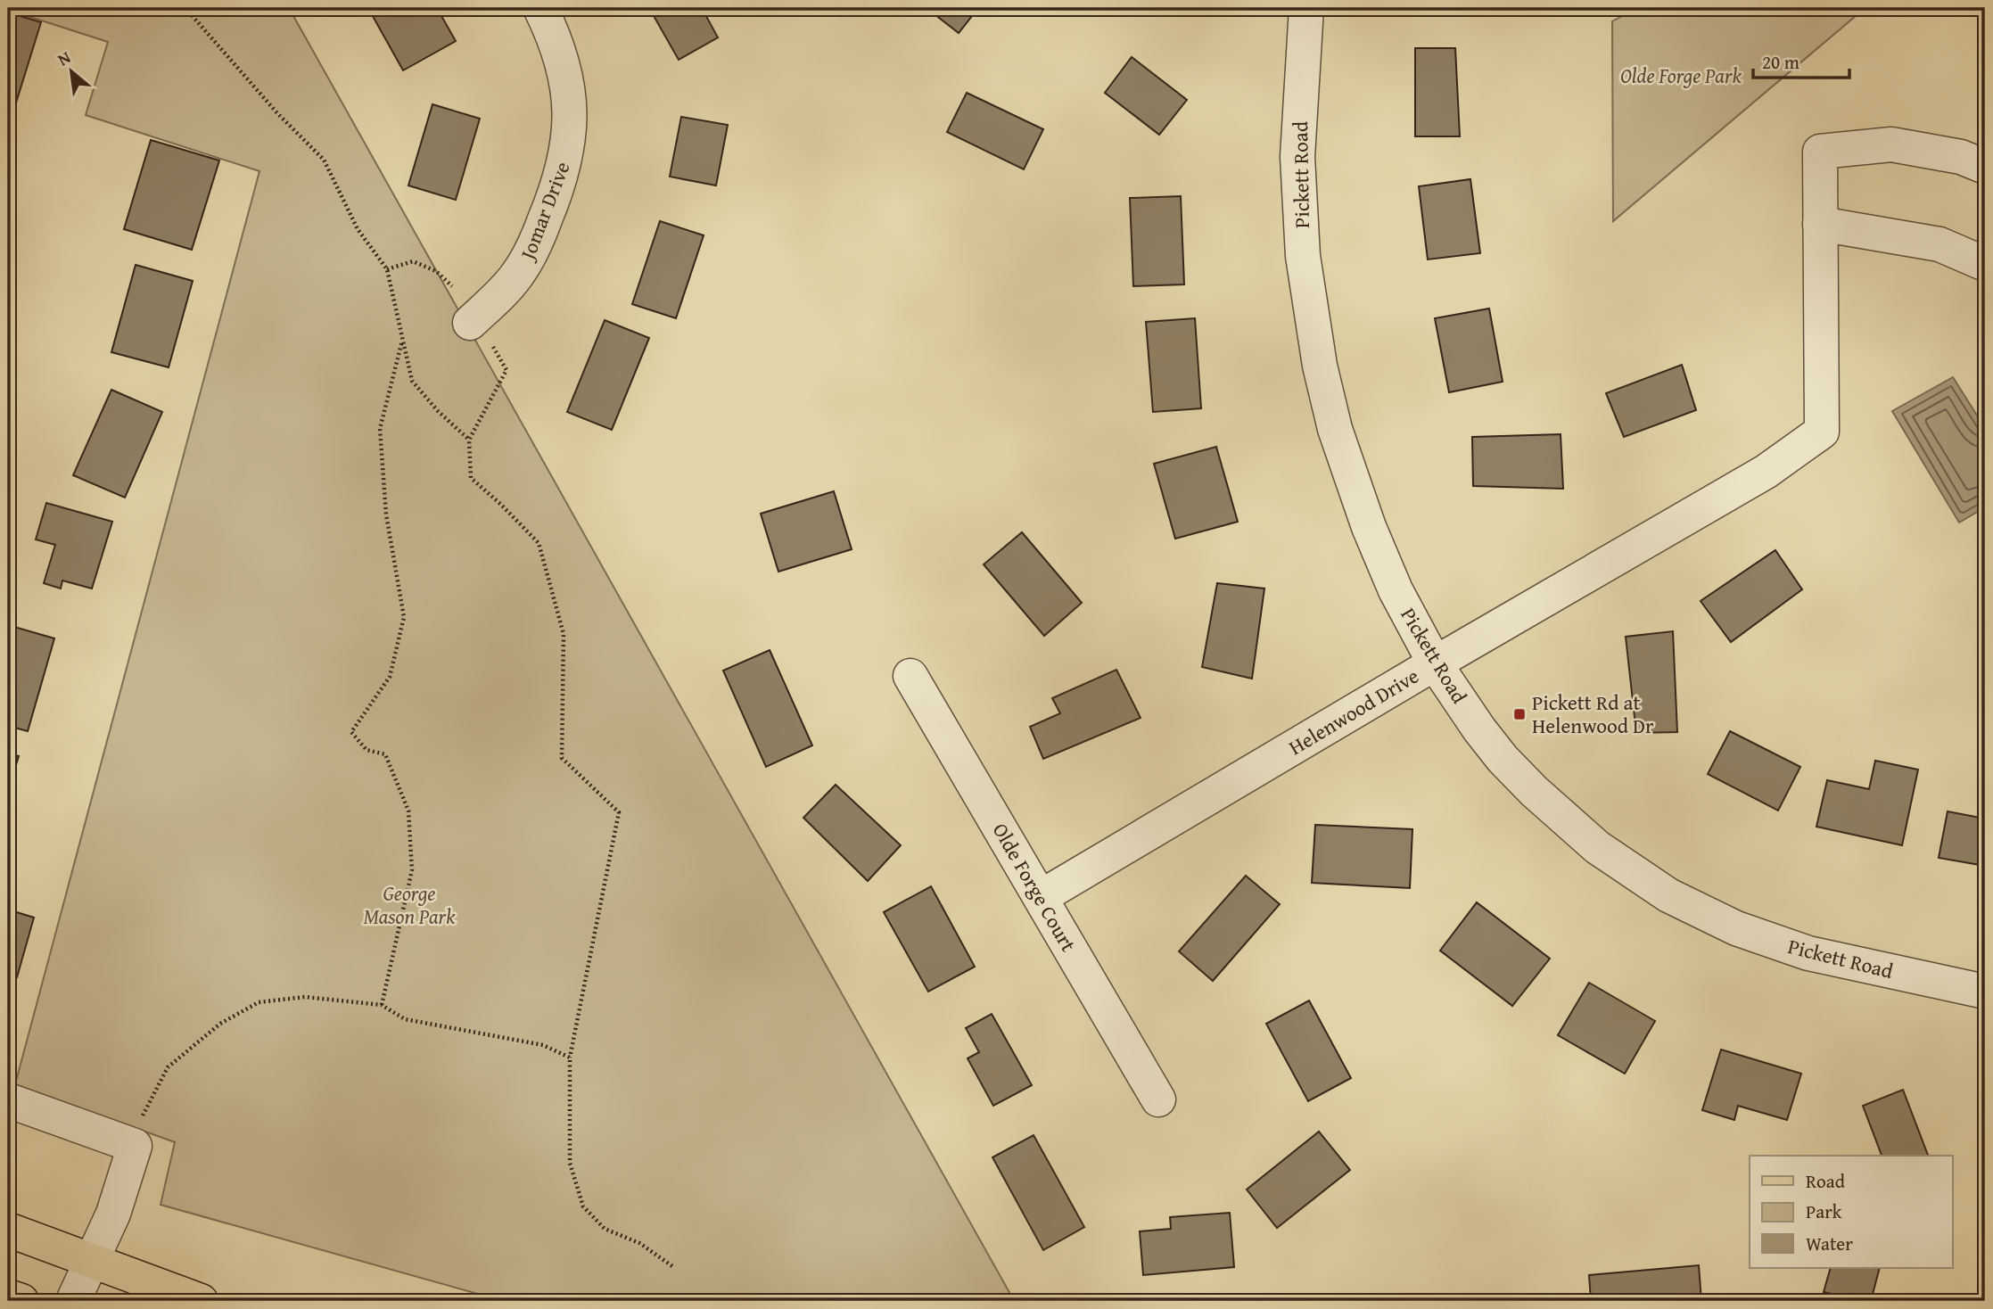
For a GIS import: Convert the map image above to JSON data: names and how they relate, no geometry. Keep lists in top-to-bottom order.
{
  "streets": {
    "street": [
      "Pickett Road",
      "Jomar Drive",
      "Helenwood Drive",
      "Olde Forge Court"
    ]
  },
  "crossings": [
    ["Pickett Road", "Helenwood Drive"],
    ["Helenwood Drive", "Olde Forge Court"]
  ],
  "parks": ["Olde Forge Park", "George Mason Park"],
  "places": {
    "transit": ["Pickett Rd at Helenwood Dr"]
  },
  "legend": ["Road", "Park", "Water"],
  "scale_bar": "20 m",
  "north": "top left"
}
